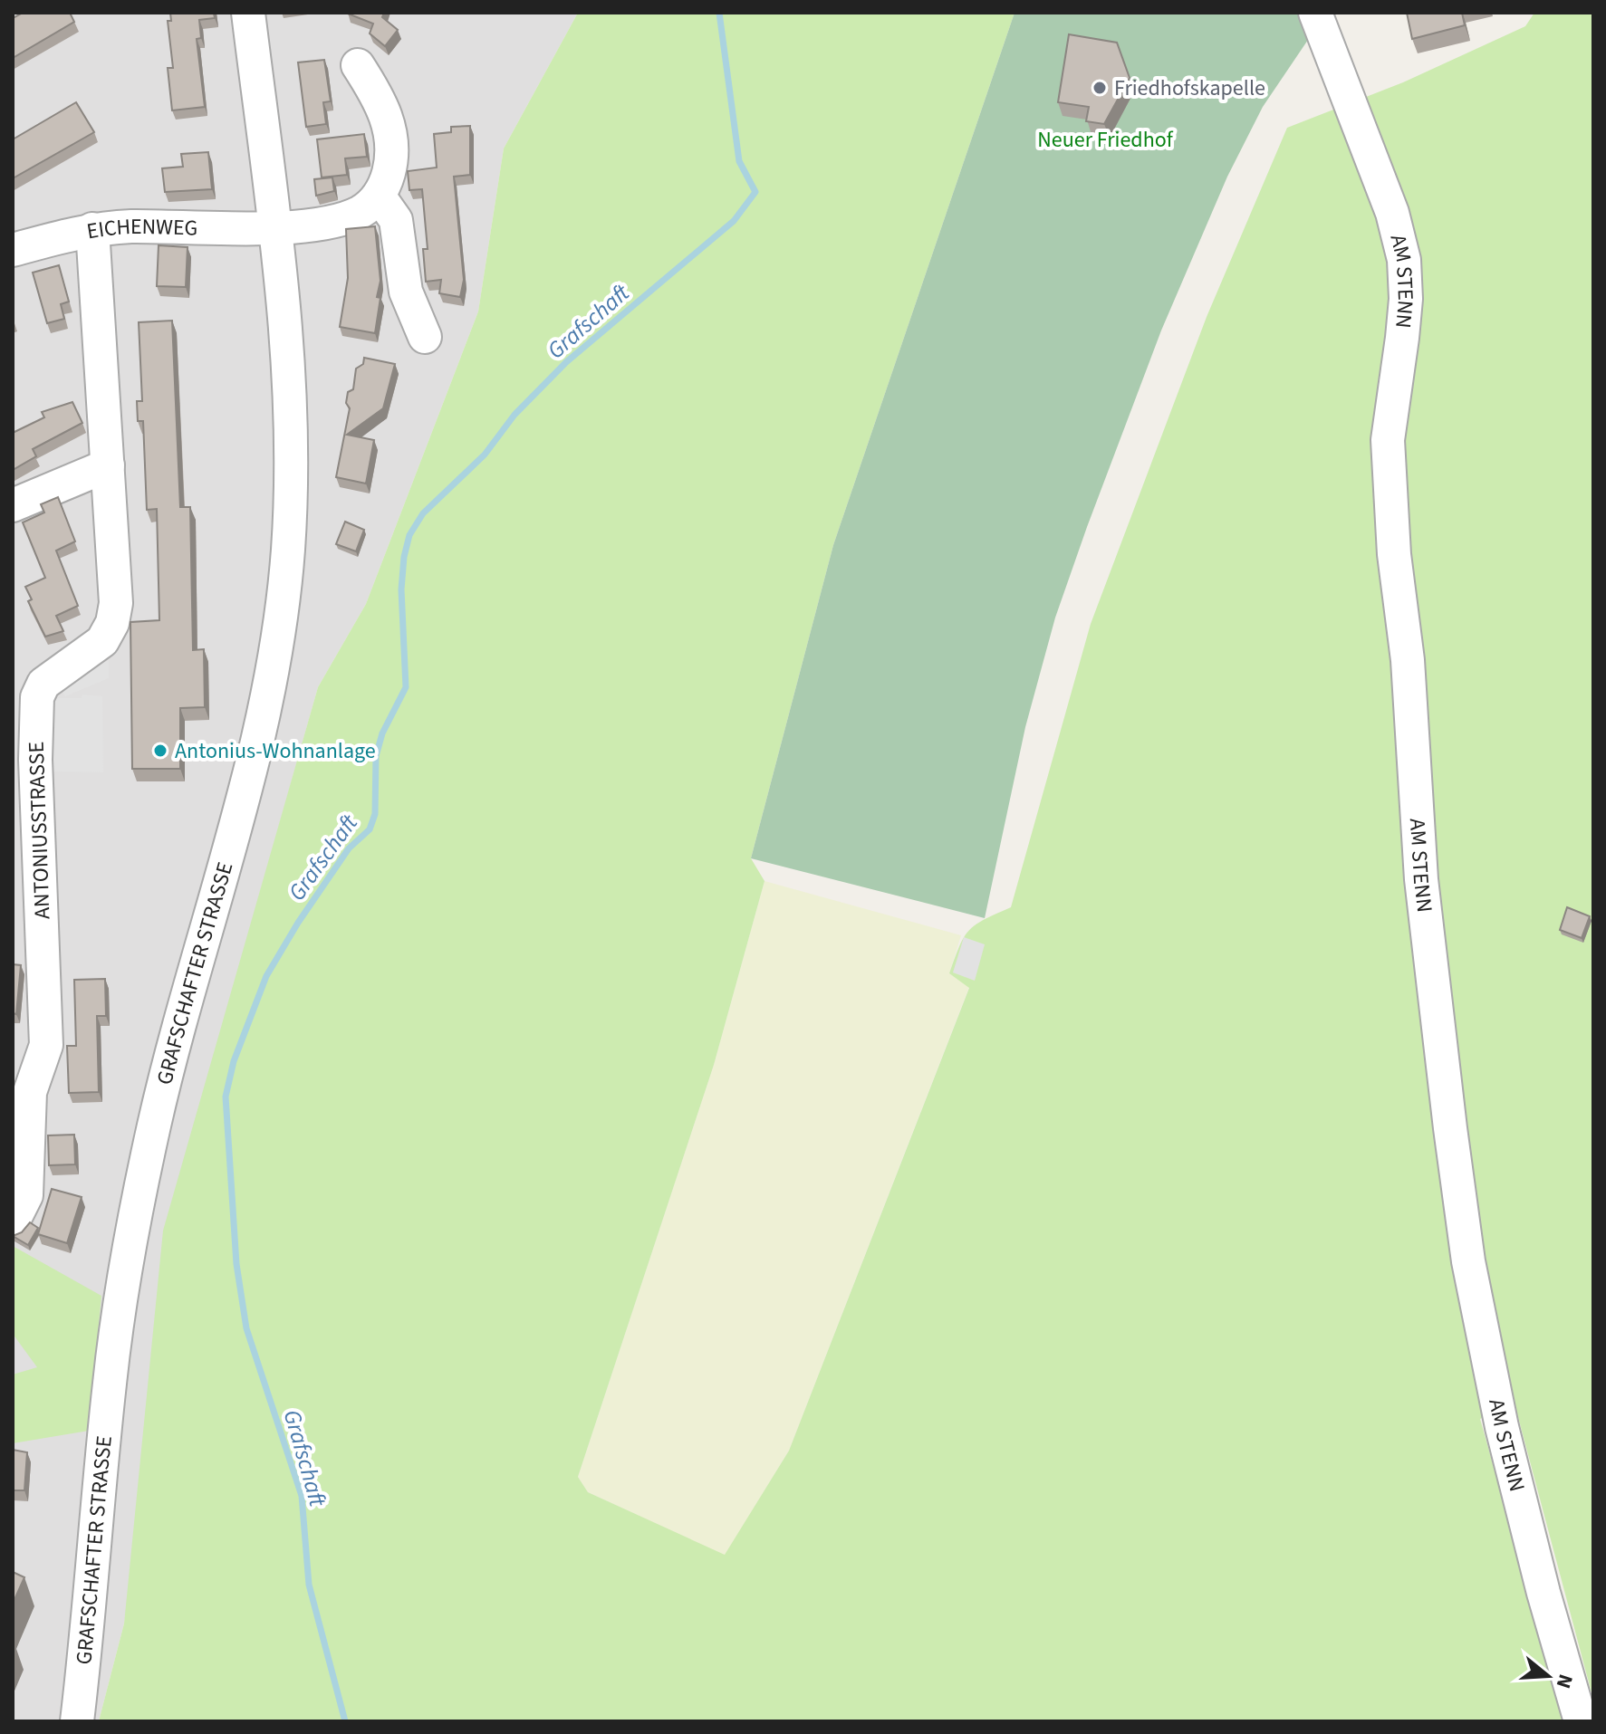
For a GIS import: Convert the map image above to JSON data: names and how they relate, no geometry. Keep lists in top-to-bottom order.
{
  "streets": {
    "street": [
      "EICHENWEG",
      "AM STENN",
      "ANTONIUSSTRASSE",
      "GRAFSCHAFTER STRASSE"
    ]
  },
  "crossings": [
    ["EICHENWEG", "ANTONIUSSTRASSE"],
    ["EICHENWEG", "GRAFSCHAFTER STRASSE"]
  ],
  "water": ["Grafschaft"],
  "parks": ["Neuer Friedhof"],
  "places": ["Friedhofskapelle", "Antonius-Wohnanlage"],
  "north": "right"
}
